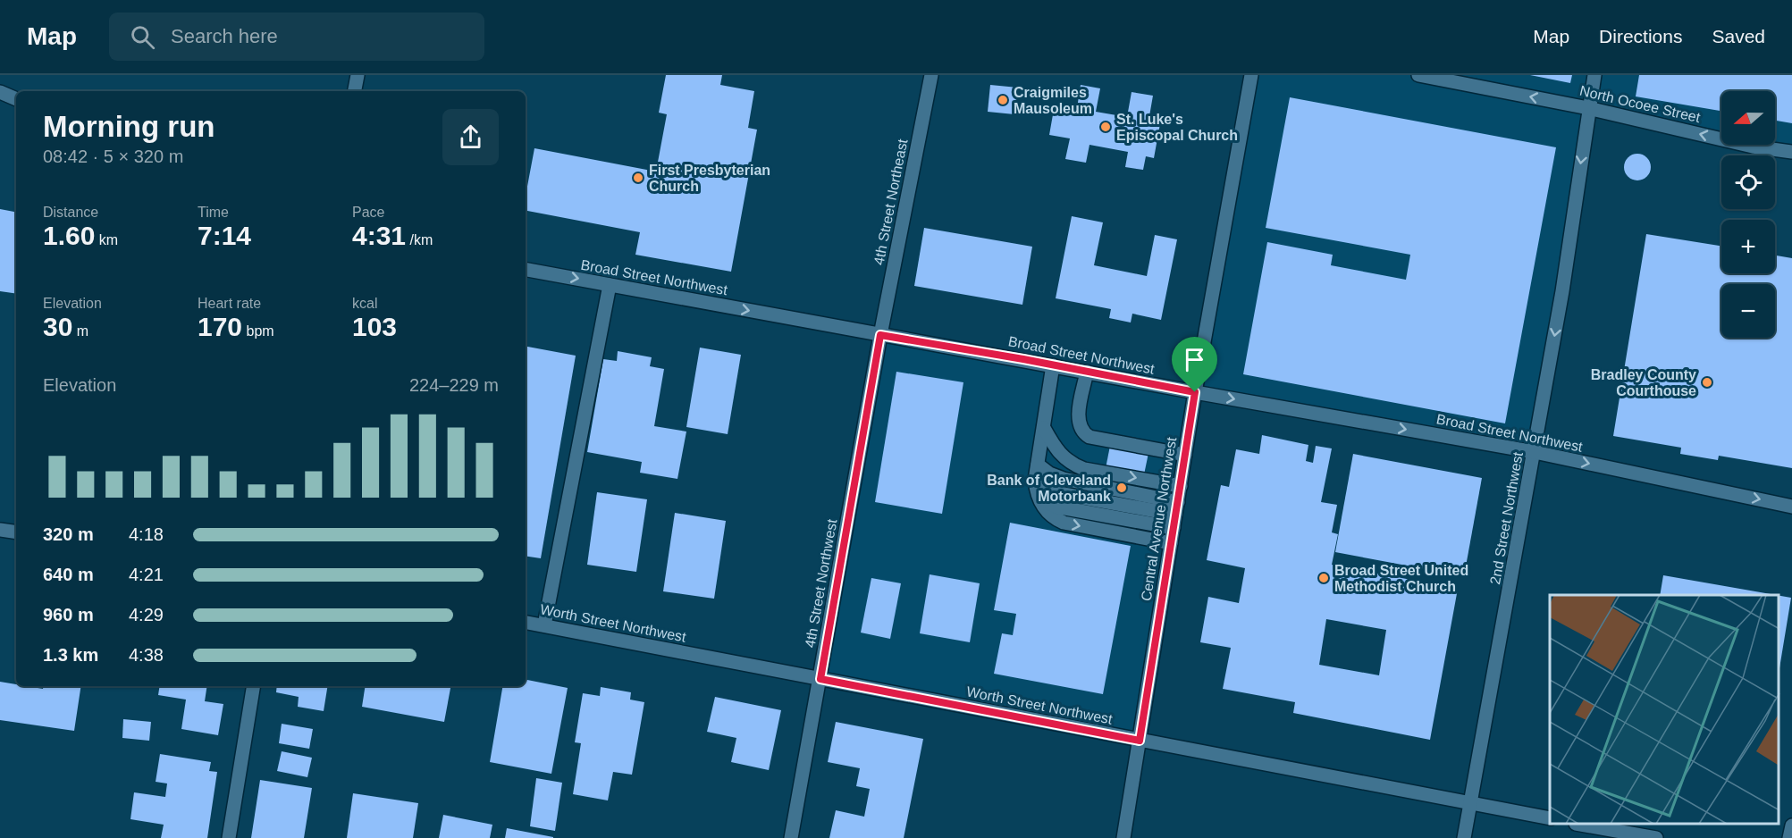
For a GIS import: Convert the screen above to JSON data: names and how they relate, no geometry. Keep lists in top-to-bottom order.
{
  "streets": {
    "street": [
      "North Ocoee Street",
      "4th Street Northeast",
      "Broad Street Northwest",
      "2nd Street Northwest",
      "Central Avenue Northwest",
      "4th Street Northwest",
      "Worth Street Northwest"
    ]
  },
  "crossings": [
    ["North Ocoee Street", "2nd Street Northwest"],
    ["4th Street Northeast", "Broad Street Northwest"],
    ["4th Street Northeast", "4th Street Northwest"],
    ["Broad Street Northwest", "2nd Street Northwest"],
    ["Broad Street Northwest", "Central Avenue Northwest"],
    ["Broad Street Northwest", "4th Street Northwest"],
    ["2nd Street Northwest", "Worth Street Northwest"],
    ["Central Avenue Northwest", "Worth Street Northwest"],
    ["4th Street Northwest", "Worth Street Northwest"]
  ],
  "one_way": ["North Ocoee Street", "Broad Street Northwest", "2nd Street Northwest"],
  "places": [
    "Craigmiles Mausoleum",
    "St. Luke's Episcopal Church",
    "First Presbyterian Church",
    "Bradley County Courthouse",
    "Bank of Cleveland Motorbank",
    "Broad Street United Methodist Church"
  ],
  "north": "left",
  "page": {
    "header": "Map",
    "search": "Search here",
    "nav": ["Map", "Directions", "Saved"],
    "map_buttons": ["+", "−"],
    "heading": ["Morning run", "08:42 · 5 × 320 m"],
    "stats": [
      ["Distance", "1.60 km"],
      ["Time", "7:14"],
      ["Pace", "4:31 /km"],
      ["Elevation", "30 m"],
      ["Heart rate", "170 bpm"],
      ["kcal", "103"]
    ],
    "chart": ["Elevation", "224–229 m"],
    "list": [
      {
        "name": "320 m",
        "note": "4:18"
      },
      {
        "name": "640 m",
        "note": "4:21"
      },
      {
        "name": "960 m",
        "note": "4:29"
      },
      {
        "name": "1.3 km",
        "note": "4:38"
      }
    ]
  }
}
